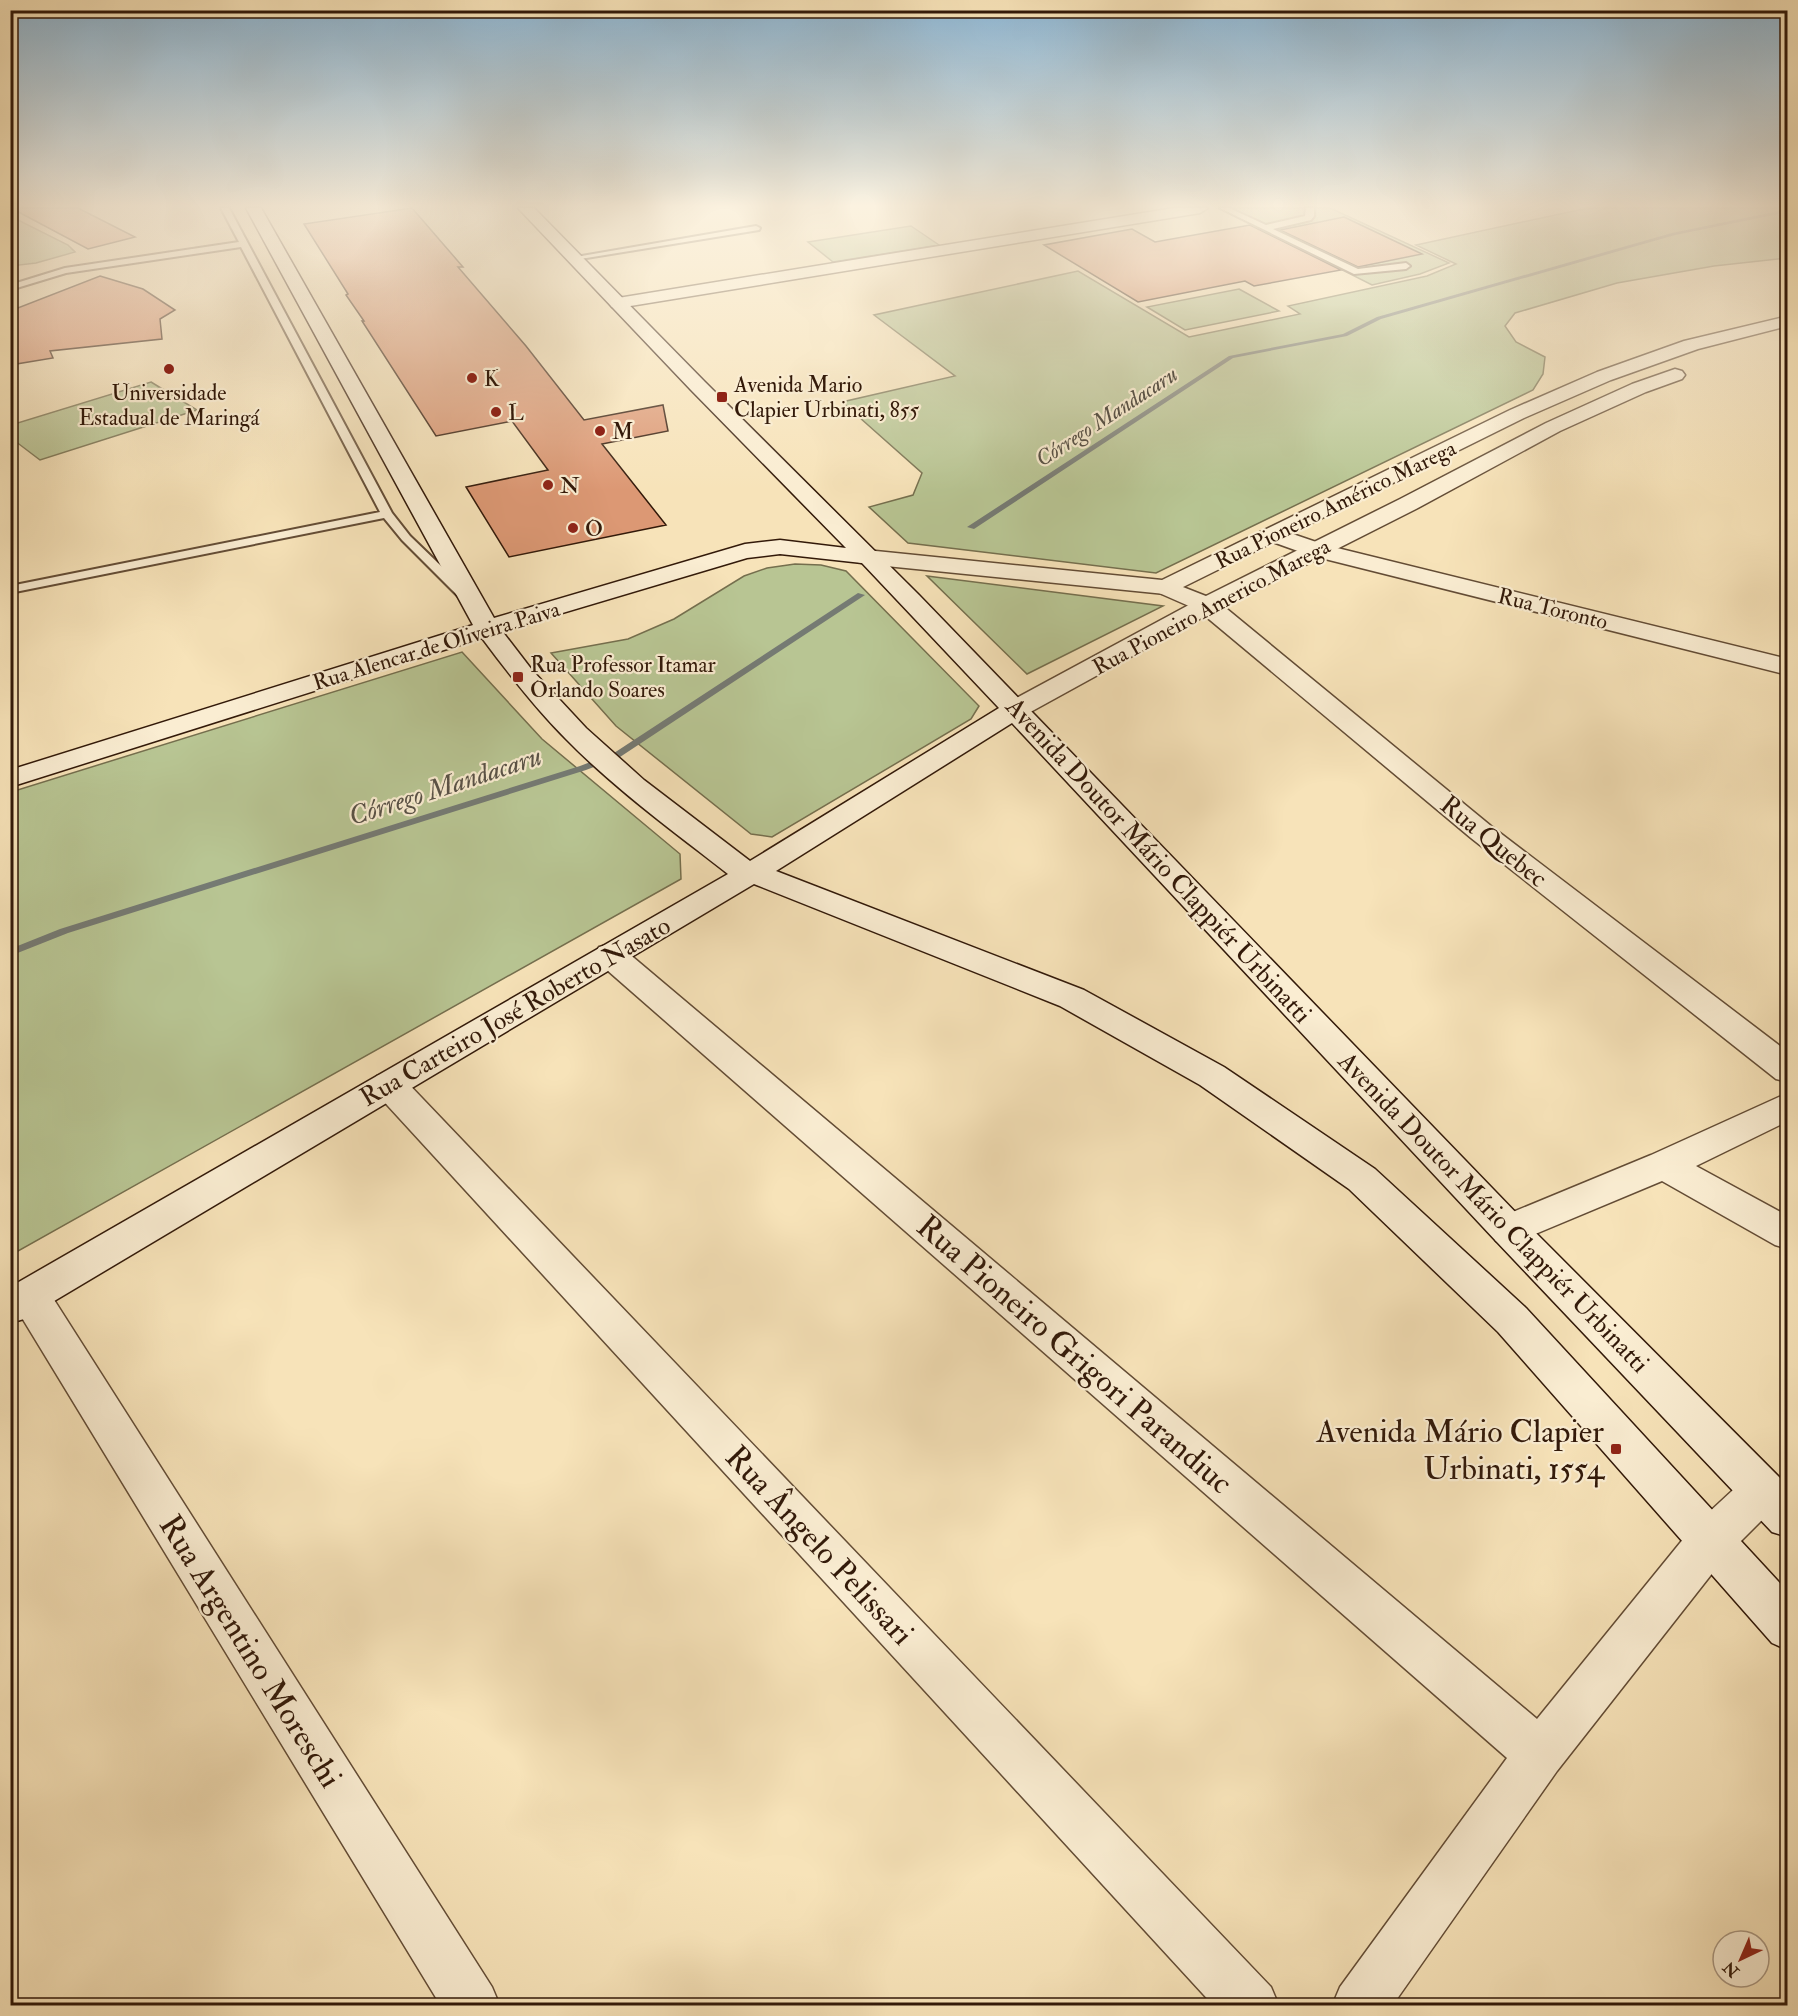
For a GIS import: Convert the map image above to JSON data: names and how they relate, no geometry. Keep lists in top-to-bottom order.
{
  "streets": {
    "street": [
      "Rua Pioneiro Américo Marega",
      "Rua Pioneiro Americo Marega",
      "Rua Toronto",
      "Rua Alencar de Oliveira Paiva",
      "Rua Quebec",
      "Avenida Doutor Mário Clappiér Urbinatti",
      "Rua Carteiro José Roberto Nasato",
      "Rua Pioneiro Grigori Parandiuc",
      "Rua Ângelo Pelissari",
      "Rua Argentino Moreschi"
    ]
  },
  "crossings": [
    ["Rua Pioneiro Américo Marega", "Rua Pioneiro Americo Marega"],
    ["Rua Pioneiro Américo Marega", "Rua Toronto"],
    ["Rua Pioneiro Américo Marega", "Rua Quebec"],
    ["Rua Pioneiro Americo Marega", "Rua Toronto"],
    ["Rua Pioneiro Americo Marega", "Rua Quebec"],
    ["Rua Pioneiro Americo Marega", "Avenida Doutor Mário Clappiér Urbinatti"],
    ["Rua Pioneiro Americo Marega", "Rua Carteiro José Roberto Nasato"],
    ["Rua Alencar de Oliveira Paiva", "Avenida Doutor Mário Clappiér Urbinatti"],
    ["Avenida Doutor Mário Clappiér Urbinatti", "Rua Carteiro José Roberto Nasato"],
    ["Rua Carteiro José Roberto Nasato", "Rua Pioneiro Grigori Parandiuc"],
    ["Rua Carteiro José Roberto Nasato", "Rua Ângelo Pelissari"],
    ["Rua Carteiro José Roberto Nasato", "Rua Argentino Moreschi"]
  ],
  "water": ["Córrego Mandacaru"],
  "places": {
    "other": [
      "Universidade Estadual de Maringá",
      "K",
      "L",
      "M",
      "N",
      "O"
    ],
    "transit": ["Avenida Mario Clapier Urbinati, 855", "Rua Professor Itamar Orlando Soares", "Avenida Mário Clapier Urbinati, 1554"]
  },
  "north": "bottom left"
}
